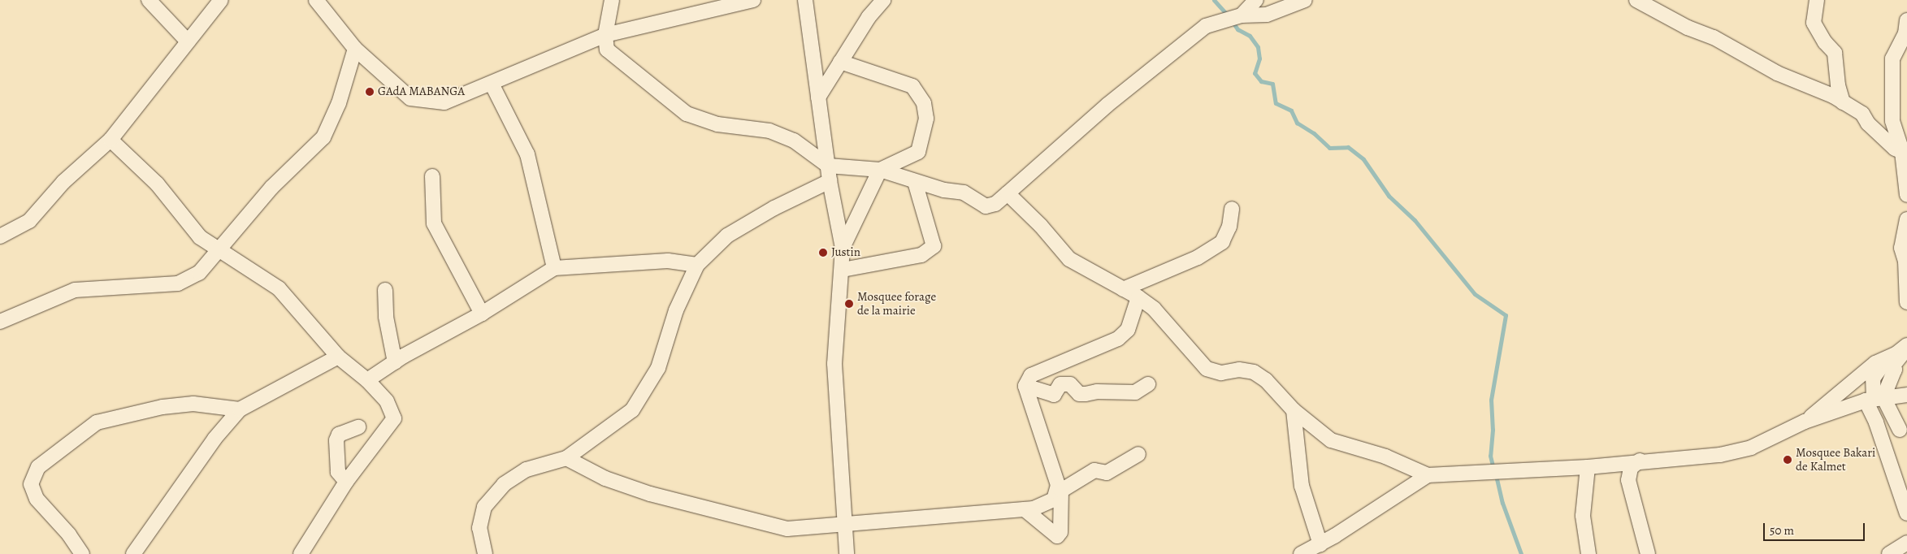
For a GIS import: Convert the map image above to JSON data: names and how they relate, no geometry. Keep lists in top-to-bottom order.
{
  "places": [
    "GAdA MABANGA",
    "Justin",
    "Mosquee forage de la mairie",
    "Mosquee Bakari de Kalmet"
  ],
  "scale_bar": "50 m"
}
